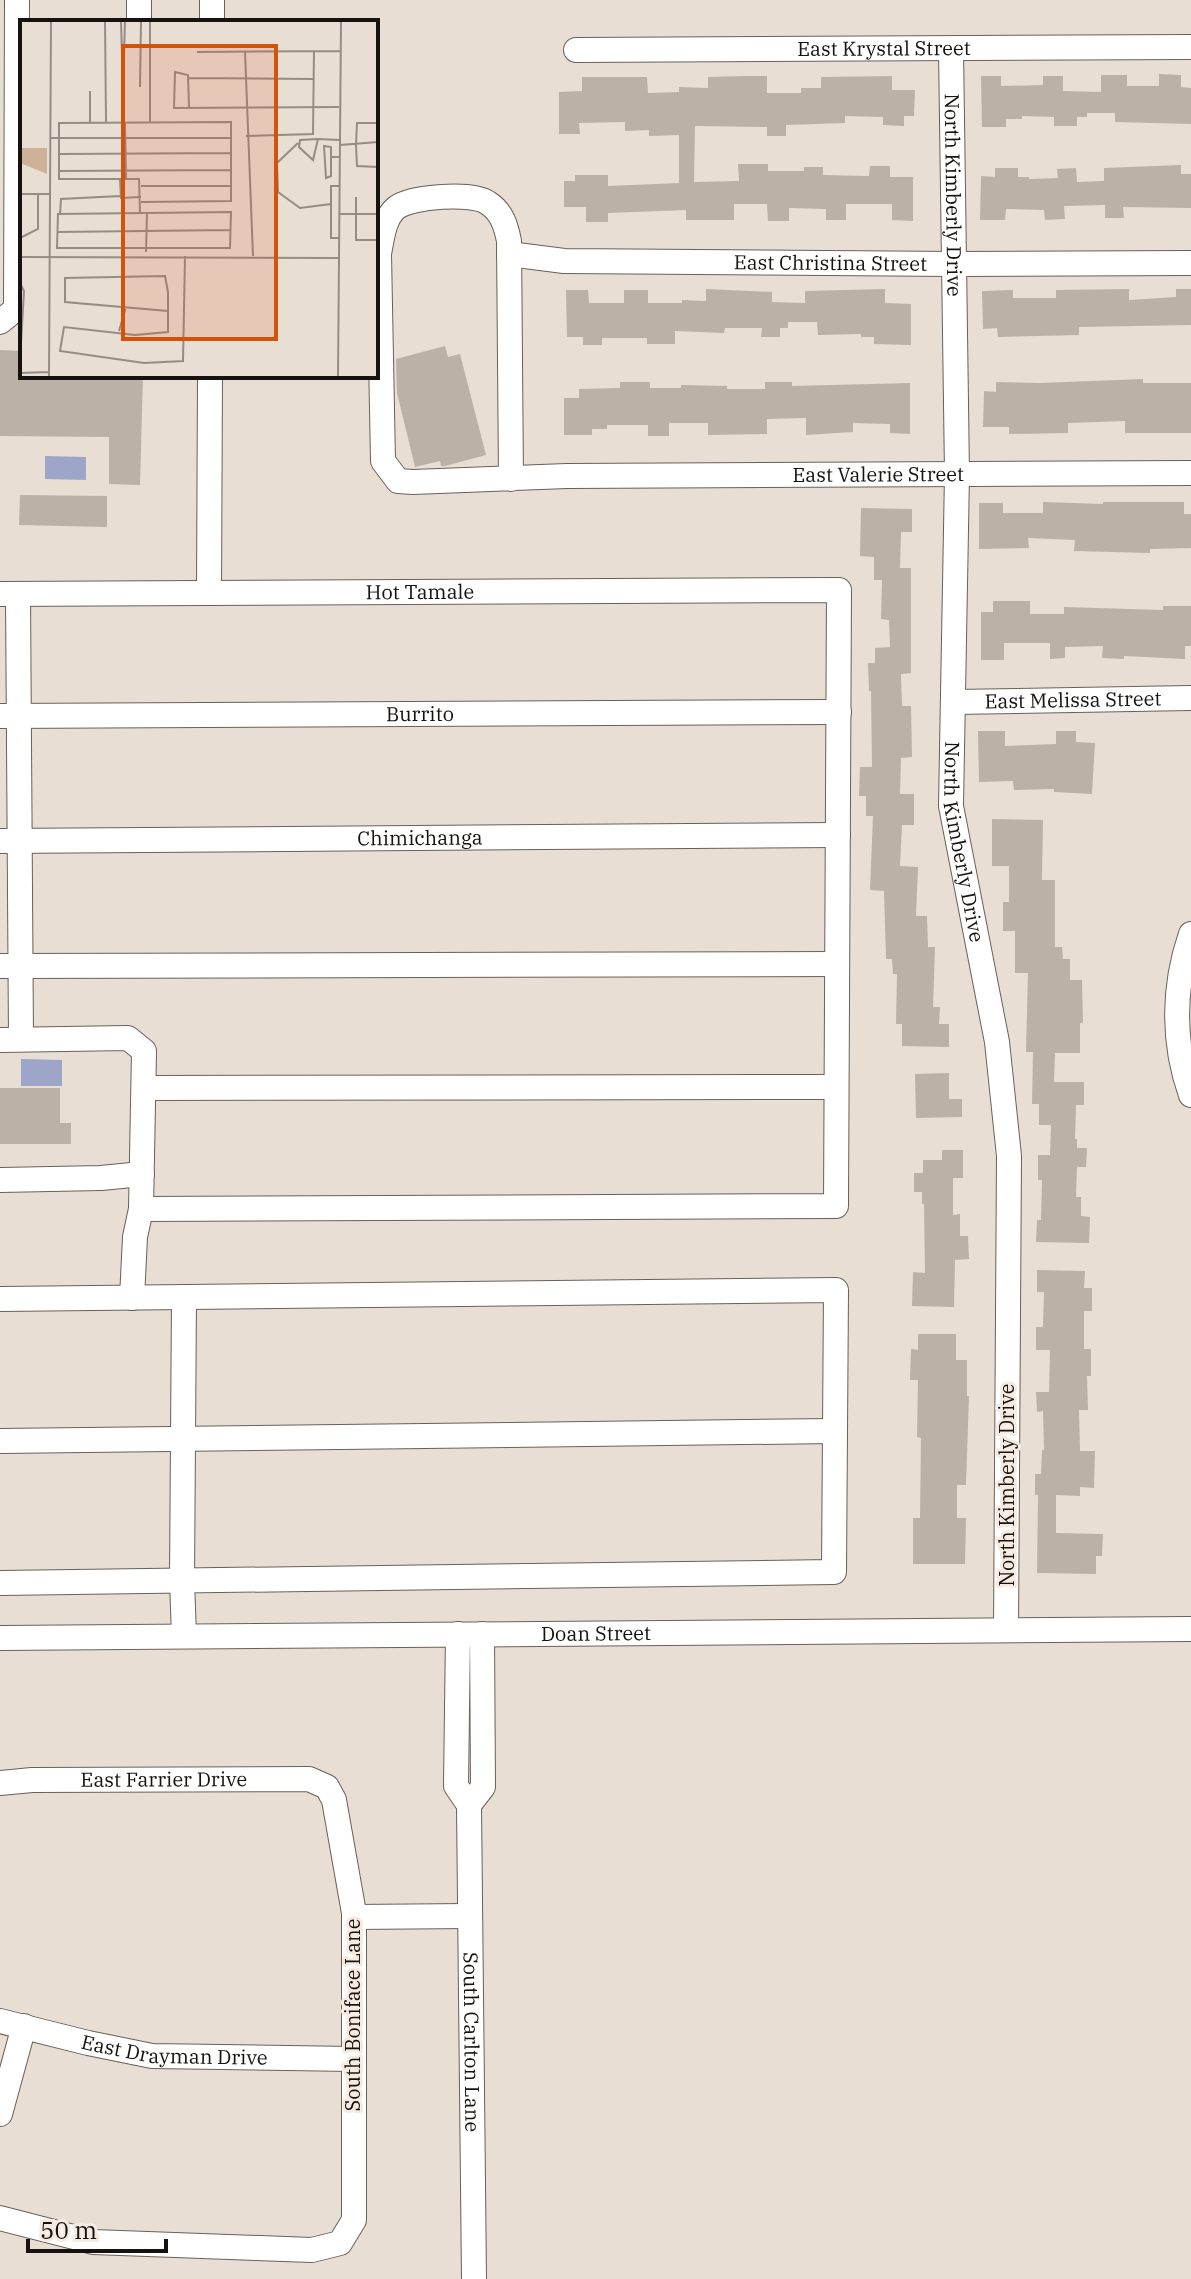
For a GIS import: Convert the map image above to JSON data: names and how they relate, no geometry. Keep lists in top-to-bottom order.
{
  "streets": {
    "street": [
      "East Krystal Street",
      "North Kimberly Drive",
      "East Christina Street",
      "East Valerie Street",
      "Hot Tamale",
      "East Melissa Street",
      "Burrito",
      "Chimichanga",
      "Doan Street",
      "East Farrier Drive",
      "South Boniface Lane",
      "South Carlton Lane",
      "East Drayman Drive"
    ]
  },
  "crossings": [
    ["East Krystal Street", "North Kimberly Drive"],
    ["North Kimberly Drive", "East Christina Street"],
    ["North Kimberly Drive", "East Valerie Street"],
    ["North Kimberly Drive", "East Melissa Street"],
    ["North Kimberly Drive", "Doan Street"],
    ["East Christina Street", "East Valerie Street"],
    ["Hot Tamale", "Burrito"],
    ["Doan Street", "South Carlton Lane"],
    ["East Farrier Drive", "South Boniface Lane"],
    ["South Boniface Lane", "East Drayman Drive"]
  ],
  "scale_bar": "50 m"
}
